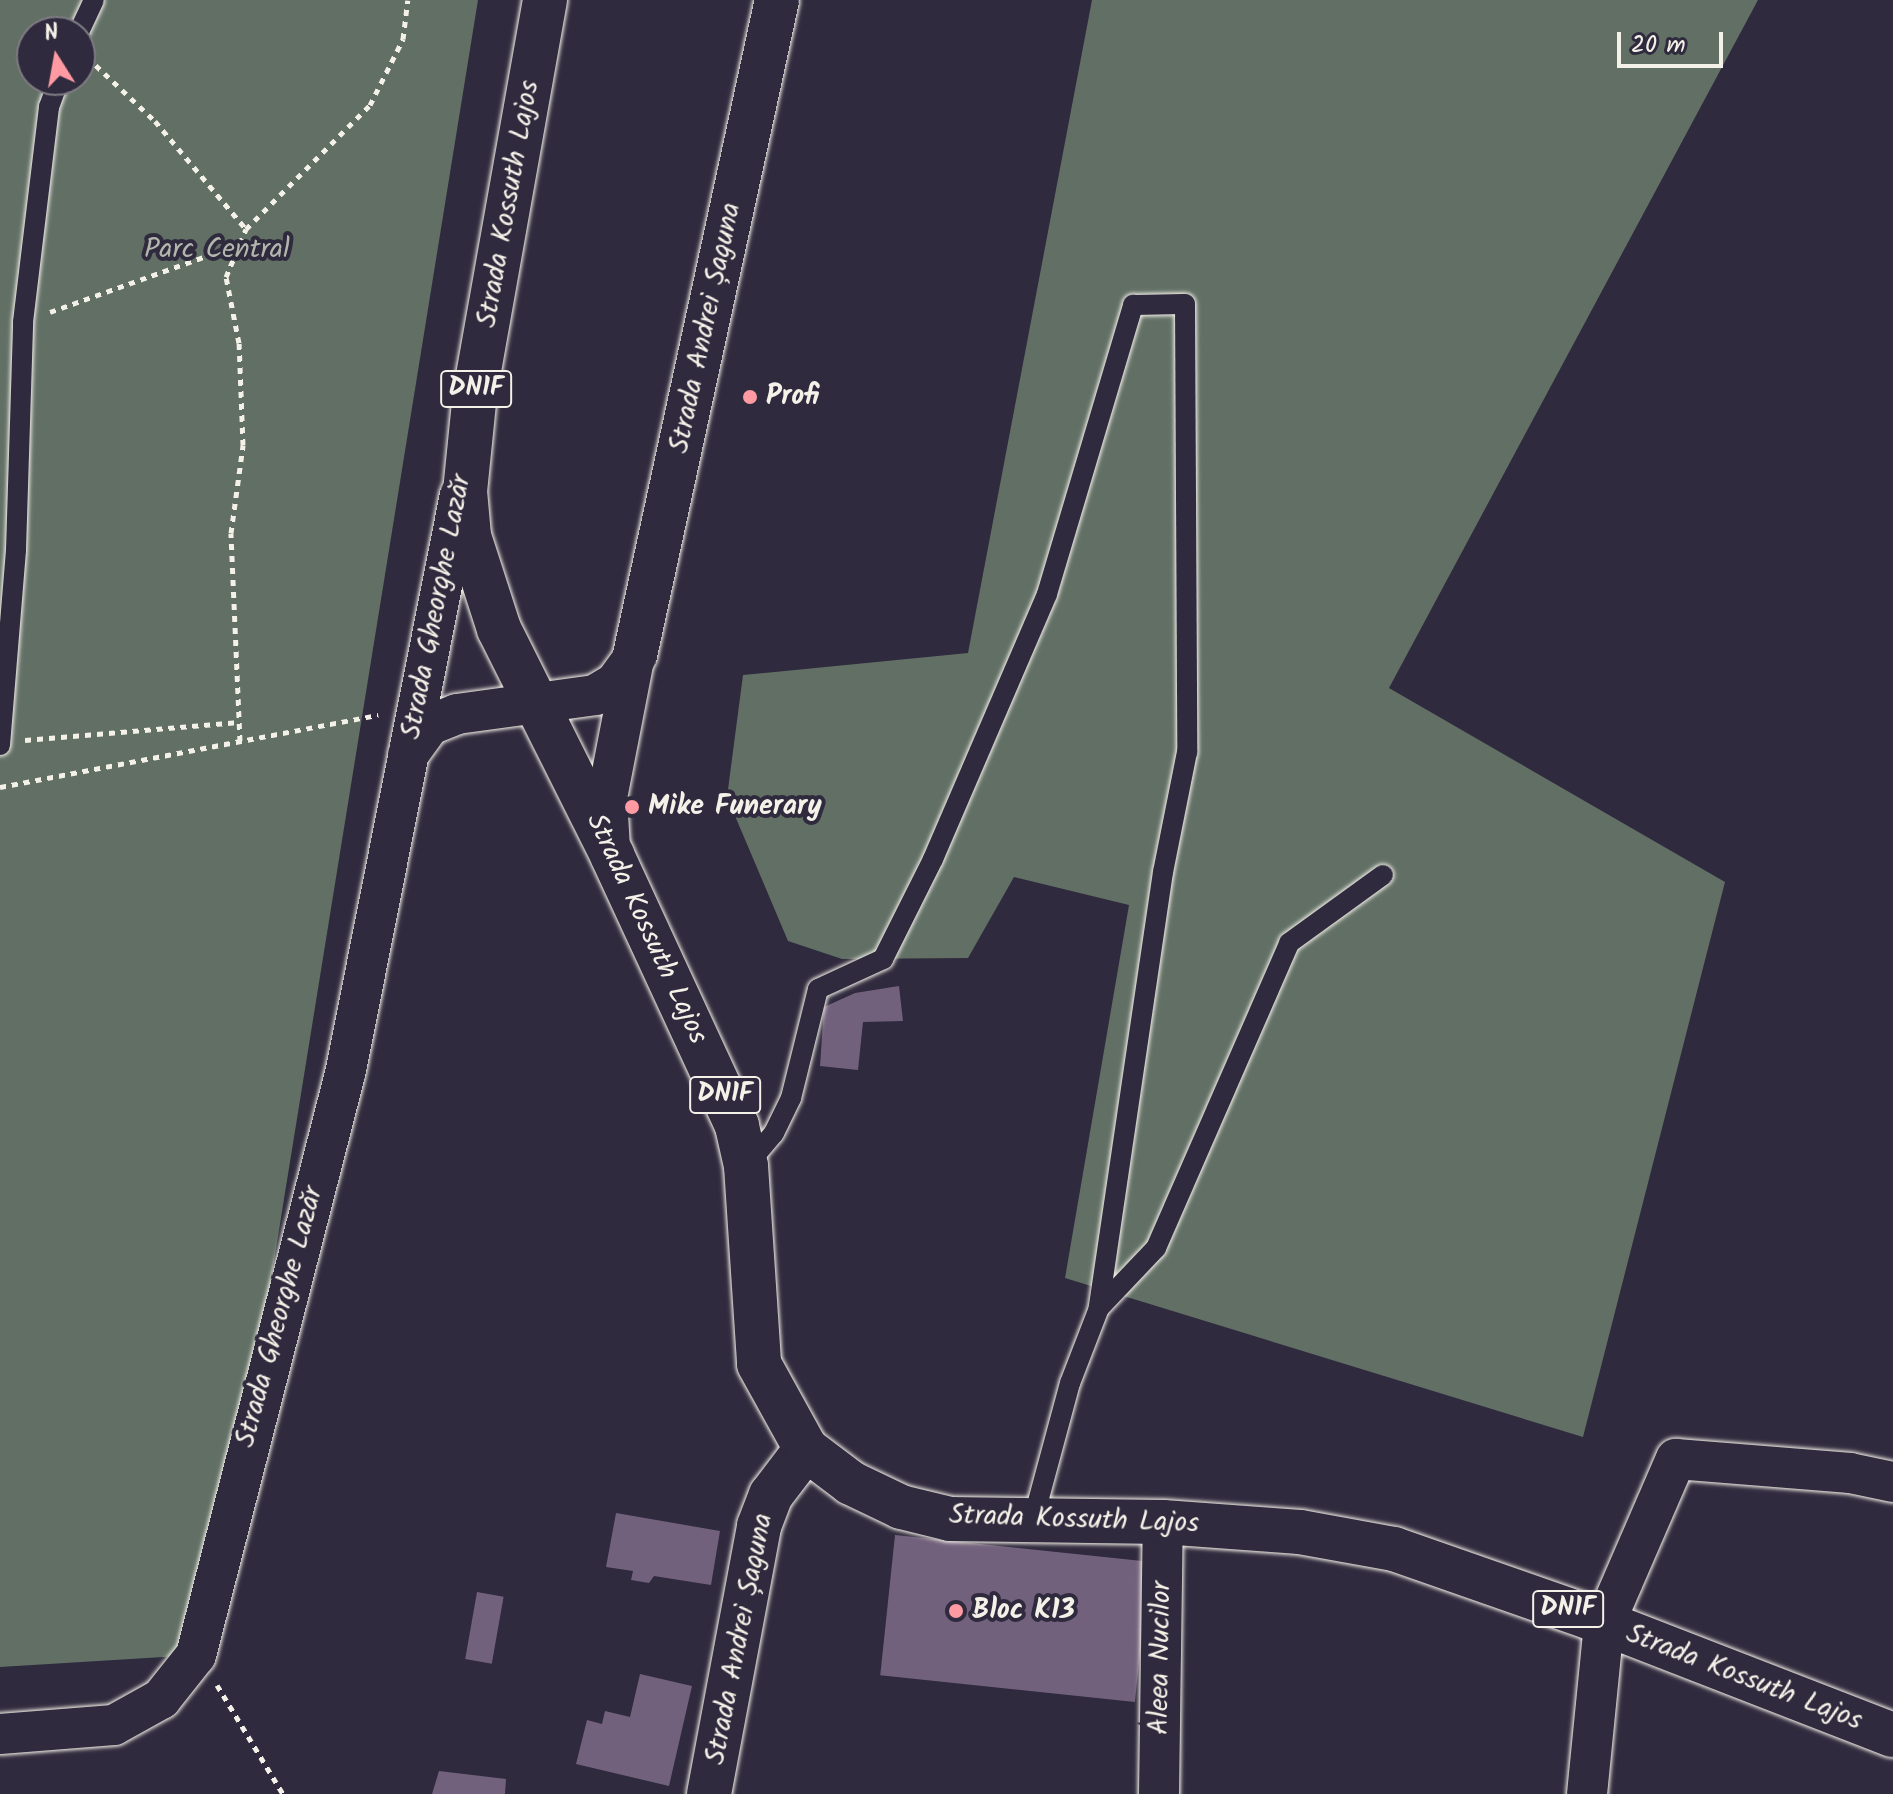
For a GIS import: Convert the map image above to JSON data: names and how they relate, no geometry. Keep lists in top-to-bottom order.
{
  "streets": {
    "main road": ["Strada Kossuth Lajos", "Strada Andrei Șaguna", "DN1F"],
    "street": ["Strada Gheorghe Lazăr", "Aleea Nucilor"]
  },
  "crossings": [
    ["Strada Kossuth Lajos", "Strada Andrei Șaguna"],
    ["Strada Kossuth Lajos", "Strada Gheorghe Lazăr"],
    ["Strada Kossuth Lajos", "Aleea Nucilor"],
    ["Strada Andrei Șaguna", "Strada Gheorghe Lazăr"]
  ],
  "parks": ["Parc Central"],
  "places": ["Profi", "Mike Funerary", "Bloc K13"],
  "scale_bar": "20 m",
  "north": "top"
}
